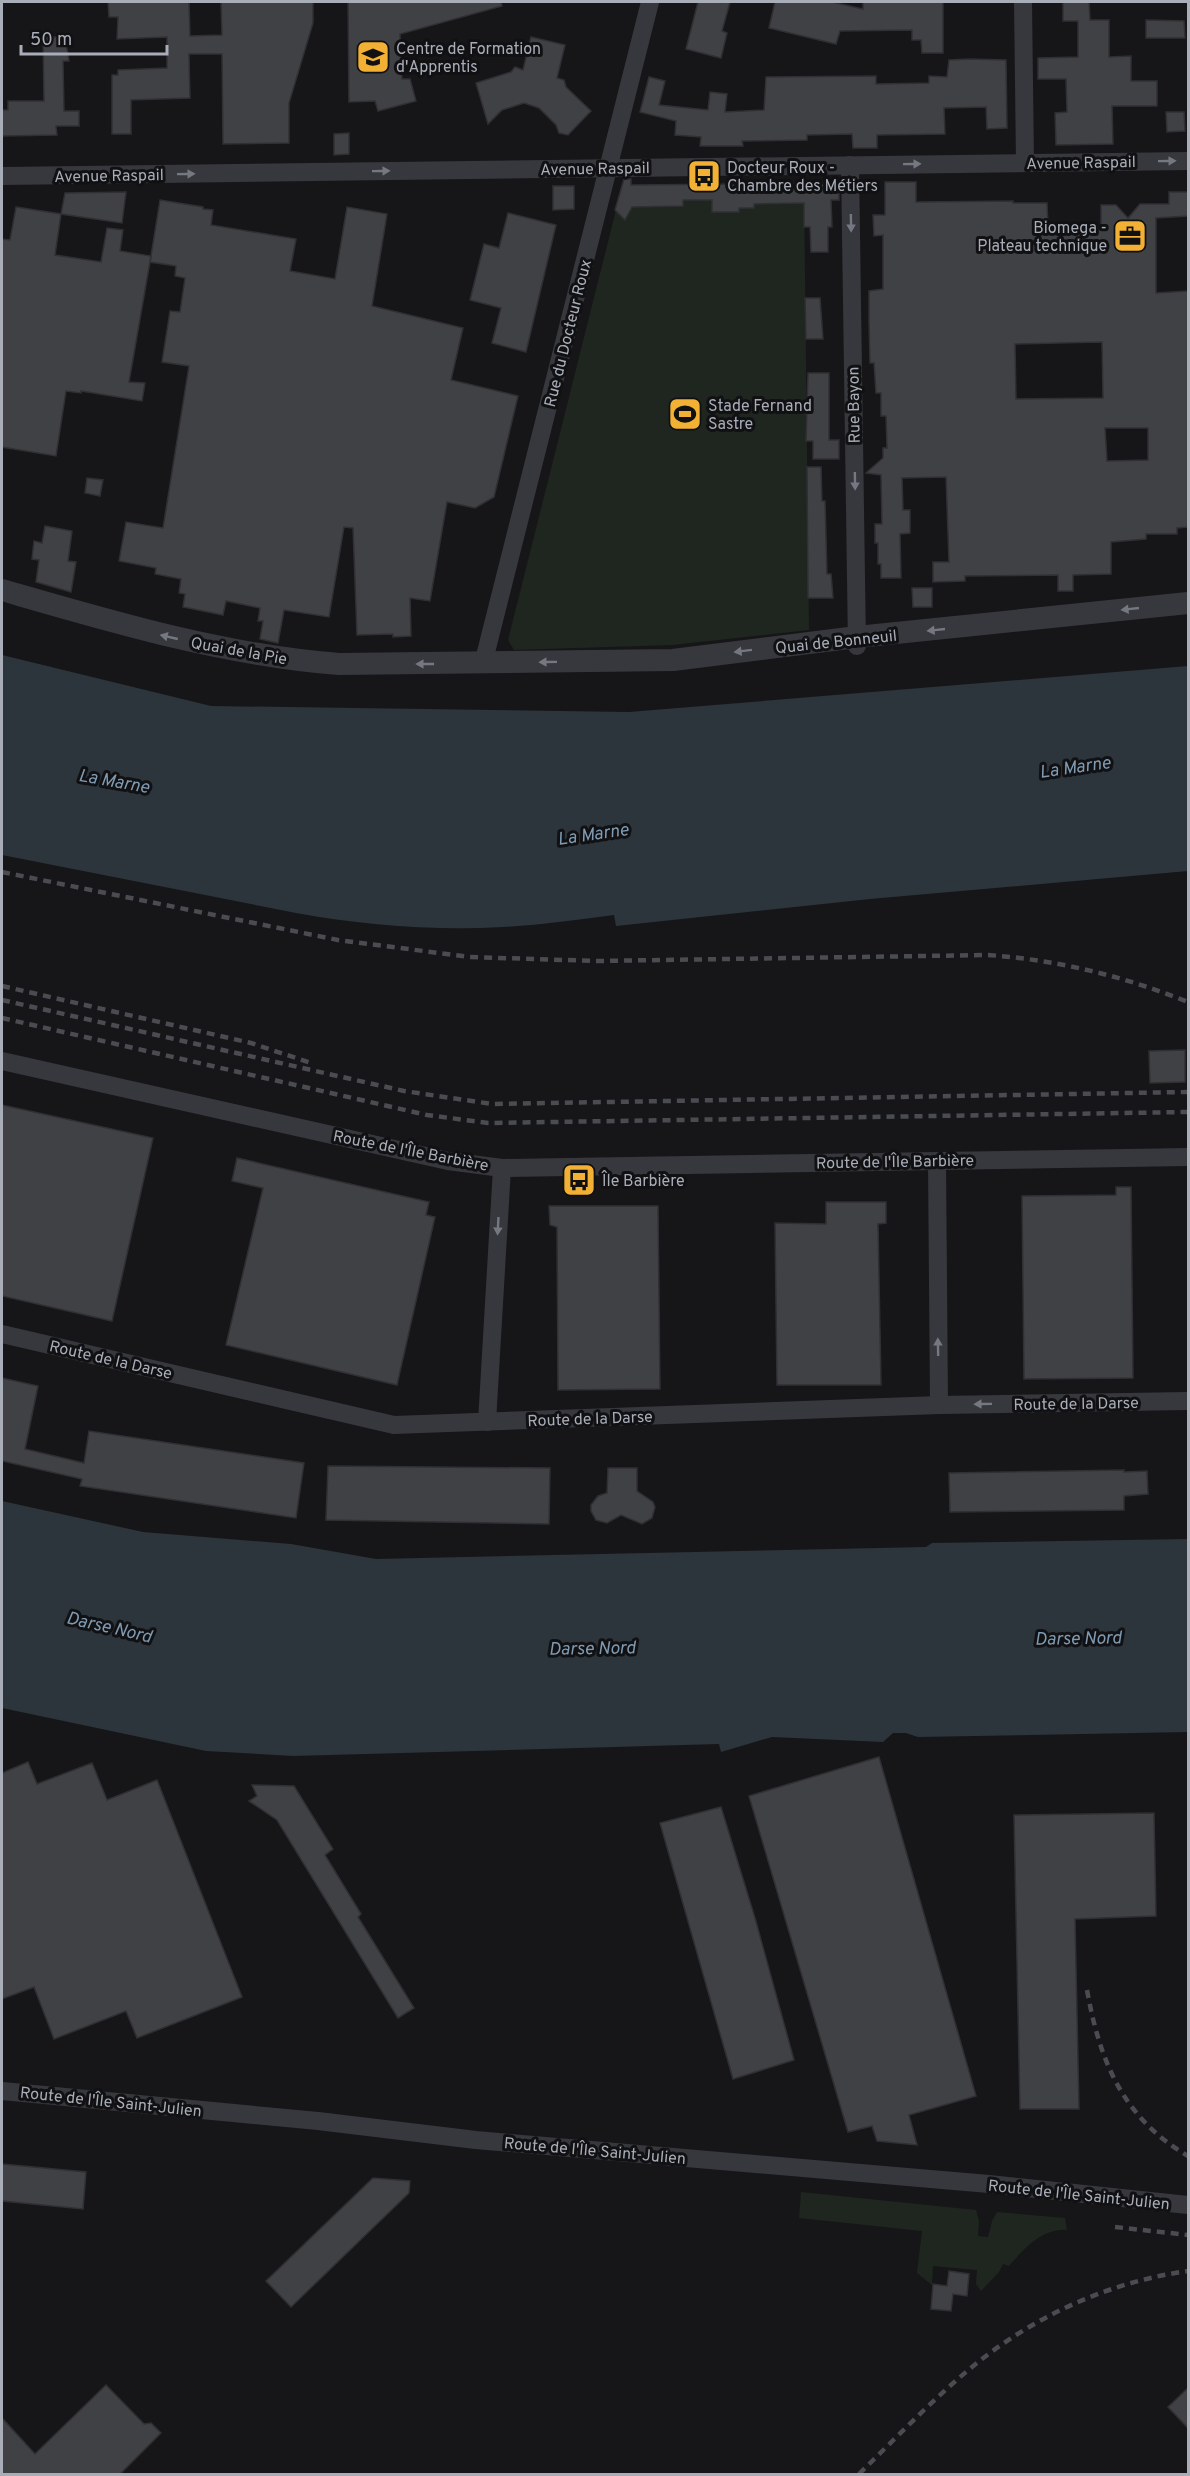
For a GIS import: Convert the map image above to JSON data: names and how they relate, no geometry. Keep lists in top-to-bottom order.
{
  "streets": {
    "street": [
      "Avenue Raspail",
      "Rue du Docteur Roux",
      "Rue Bayon",
      "Quai de Bonneuil",
      "Quai de la Pie",
      "Route de l'Île Barbière",
      "Route de la Darse",
      "Route de l'Île Saint-Julien"
    ]
  },
  "crossings": [
    ["Avenue Raspail", "Rue du Docteur Roux"],
    ["Avenue Raspail", "Rue Bayon"],
    ["Rue du Docteur Roux", "Quai de Bonneuil"],
    ["Rue du Docteur Roux", "Quai de la Pie"],
    ["Rue Bayon", "Quai de Bonneuil"],
    ["Quai de Bonneuil", "Quai de la Pie"]
  ],
  "one_way": [
    "Avenue Raspail",
    "Rue Bayon",
    "Quai de Bonneuil",
    "Quai de la Pie"
  ],
  "water": ["La Marne", "Darse Nord"],
  "places": {
    "school or university": ["Centre de Formation d'Apprentis"],
    "bus stop": ["Docteur Roux - Chambre des Métiers", "Île Barbière"],
    "office": ["Biomega - Plateau technique"],
    "sports": ["Stade Fernand Sastre"]
  },
  "scale_bar": "50 m"
}
